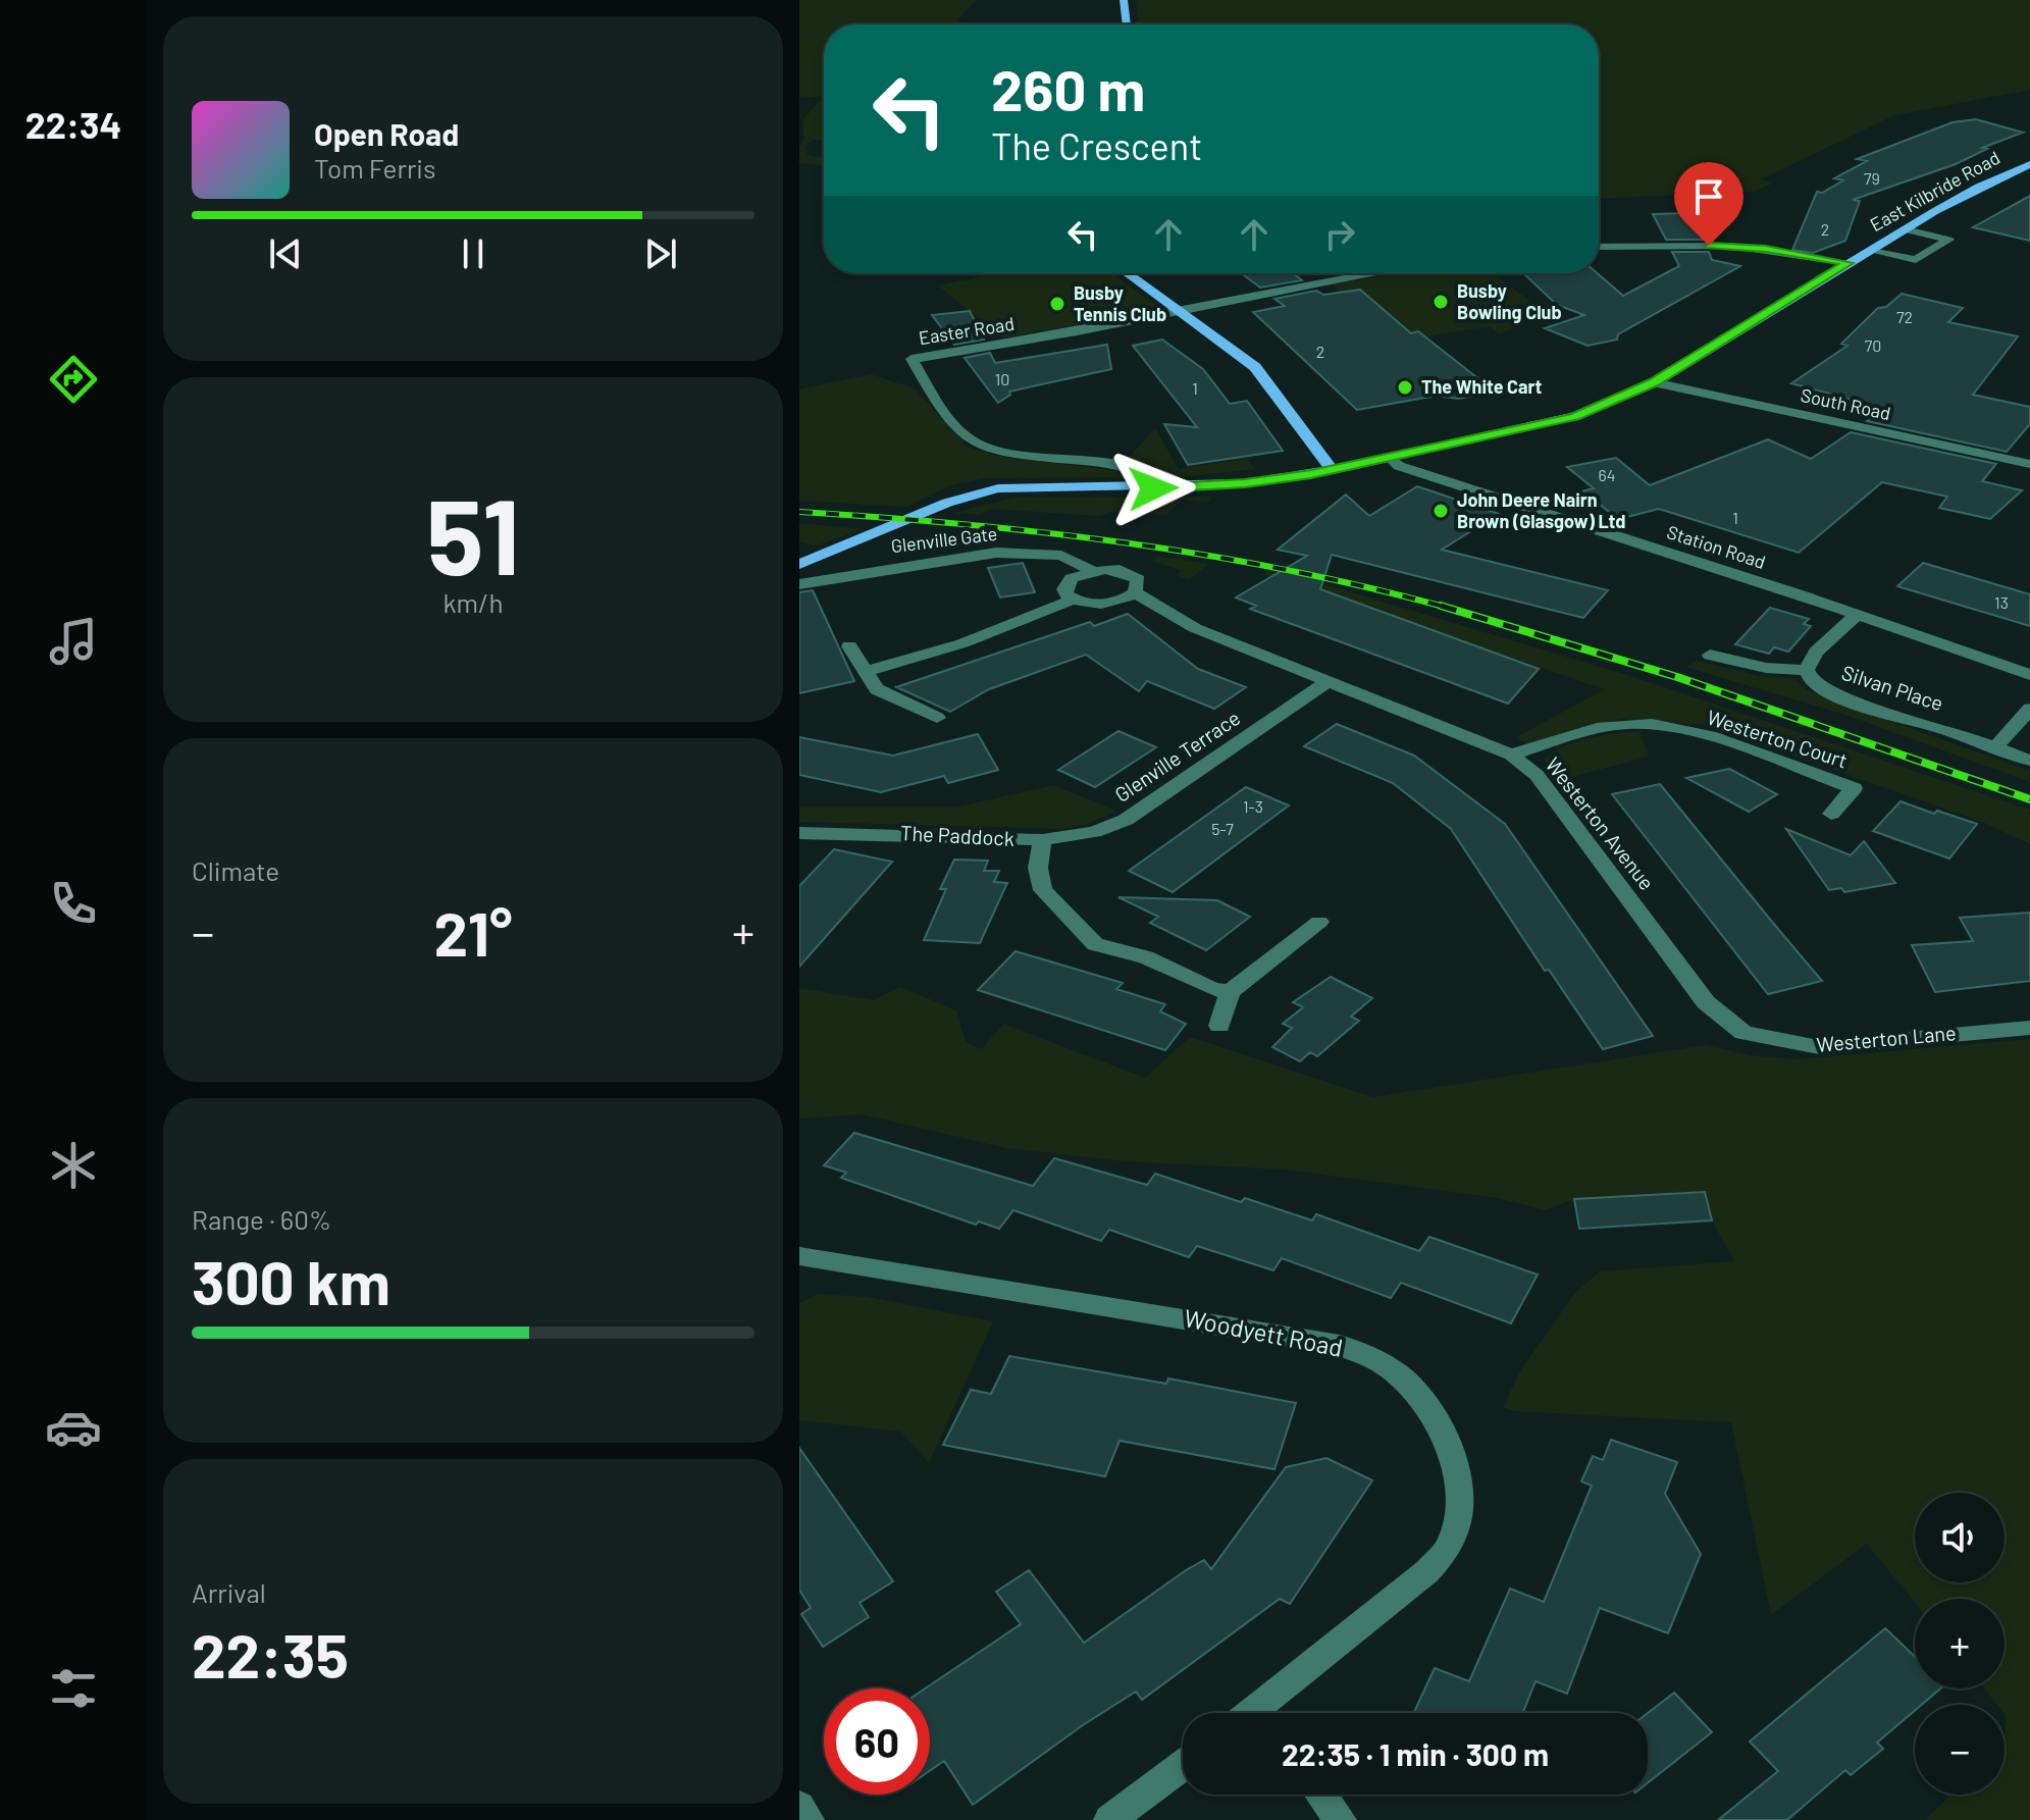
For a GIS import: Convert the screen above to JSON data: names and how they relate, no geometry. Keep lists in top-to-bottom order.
{
  "streets": {
    "main road": ["East Kilbride Road"],
    "street": [
      "Easter Road",
      "South Road",
      "Glenville Gate",
      "Station Road",
      "Silvan Place",
      "Westerton Court",
      "Glenville Terrace",
      "Westerton Avenue",
      "The Paddock",
      "Westerton Lane",
      "Woodyett Road"
    ]
  },
  "crossings": [
    ["East Kilbride Road", "Easter Road"],
    ["East Kilbride Road", "South Road"],
    ["East Kilbride Road", "Station Road"],
    ["Glenville Gate", "Westerton Avenue"],
    ["Station Road", "Silvan Place"],
    ["Westerton Court", "Westerton Avenue"],
    ["Glenville Terrace", "Westerton Avenue"],
    ["Glenville Terrace", "The Paddock"],
    ["Westerton Avenue", "Westerton Lane"]
  ],
  "places": [
    "Busby Bowling Club",
    "Busby Tennis Club",
    "The White Cart",
    "John Deere Nairn Brown (Glasgow) Ltd"
  ],
  "house_numbers": [
    "79",
    "2",
    "72",
    "70",
    "2",
    "10",
    "1",
    "64",
    "1",
    "13",
    "1-3",
    "5-7"
  ],
  "page": {
    "tabs": "22:34",
    "turn": ["260 m", "The Crescent"],
    "song": ["Open Road", "Tom Ferris"],
    "tile": [
      ["51", "km/h"],
      "Climate",
      ["Range · 60%", "300 km"],
      ["Arrival", "22:35"]
    ],
    "heat": ["−", "21°", "+"],
    "map_buttons": ["+", "−"],
    "limit": "60",
    "trip": "22:35 · 1 min · 300 m"
  }
}
